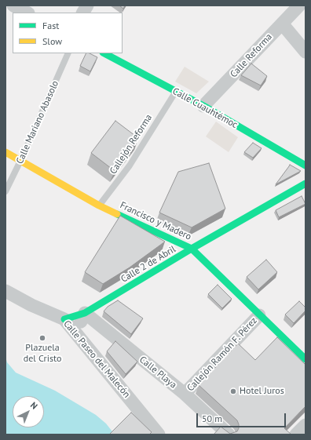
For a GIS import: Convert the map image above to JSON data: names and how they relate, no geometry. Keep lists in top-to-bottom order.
{
  "streets": {
    "street": [
      "Calle Reforma",
      "Calle Cuauhtémoc",
      "Francisco y Madero",
      "Calle 2 de Abril",
      "Callejón Ramón F. Pérez",
      "Calle Paseo del Malecón",
      "Calle Playa"
    ],
    "lane": ["Calle Mariano Abasolo", "Callejón Reforma"]
  },
  "crossings": [
    ["Calle Reforma", "Calle Cuauhtémoc"],
    ["Calle Cuauhtémoc", "Callejón Reforma"],
    ["Calle Mariano Abasolo", "Francisco y Madero"],
    ["Callejón Reforma", "Francisco y Madero"],
    ["Francisco y Madero", "Calle 2 de Abril"],
    ["Francisco y Madero", "Callejón Ramón F. Pérez"],
    ["Calle 2 de Abril", "Calle Paseo del Malecón"],
    ["Calle 2 de Abril", "Calle Playa"],
    ["Callejón Ramón F. Pérez", "Calle Playa"]
  ],
  "places": ["Plazuela del Cristo", "Hotel Juros"],
  "legend": ["Fast", "Slow"],
  "scale_bar": "50 m",
  "north": "top right"
}
